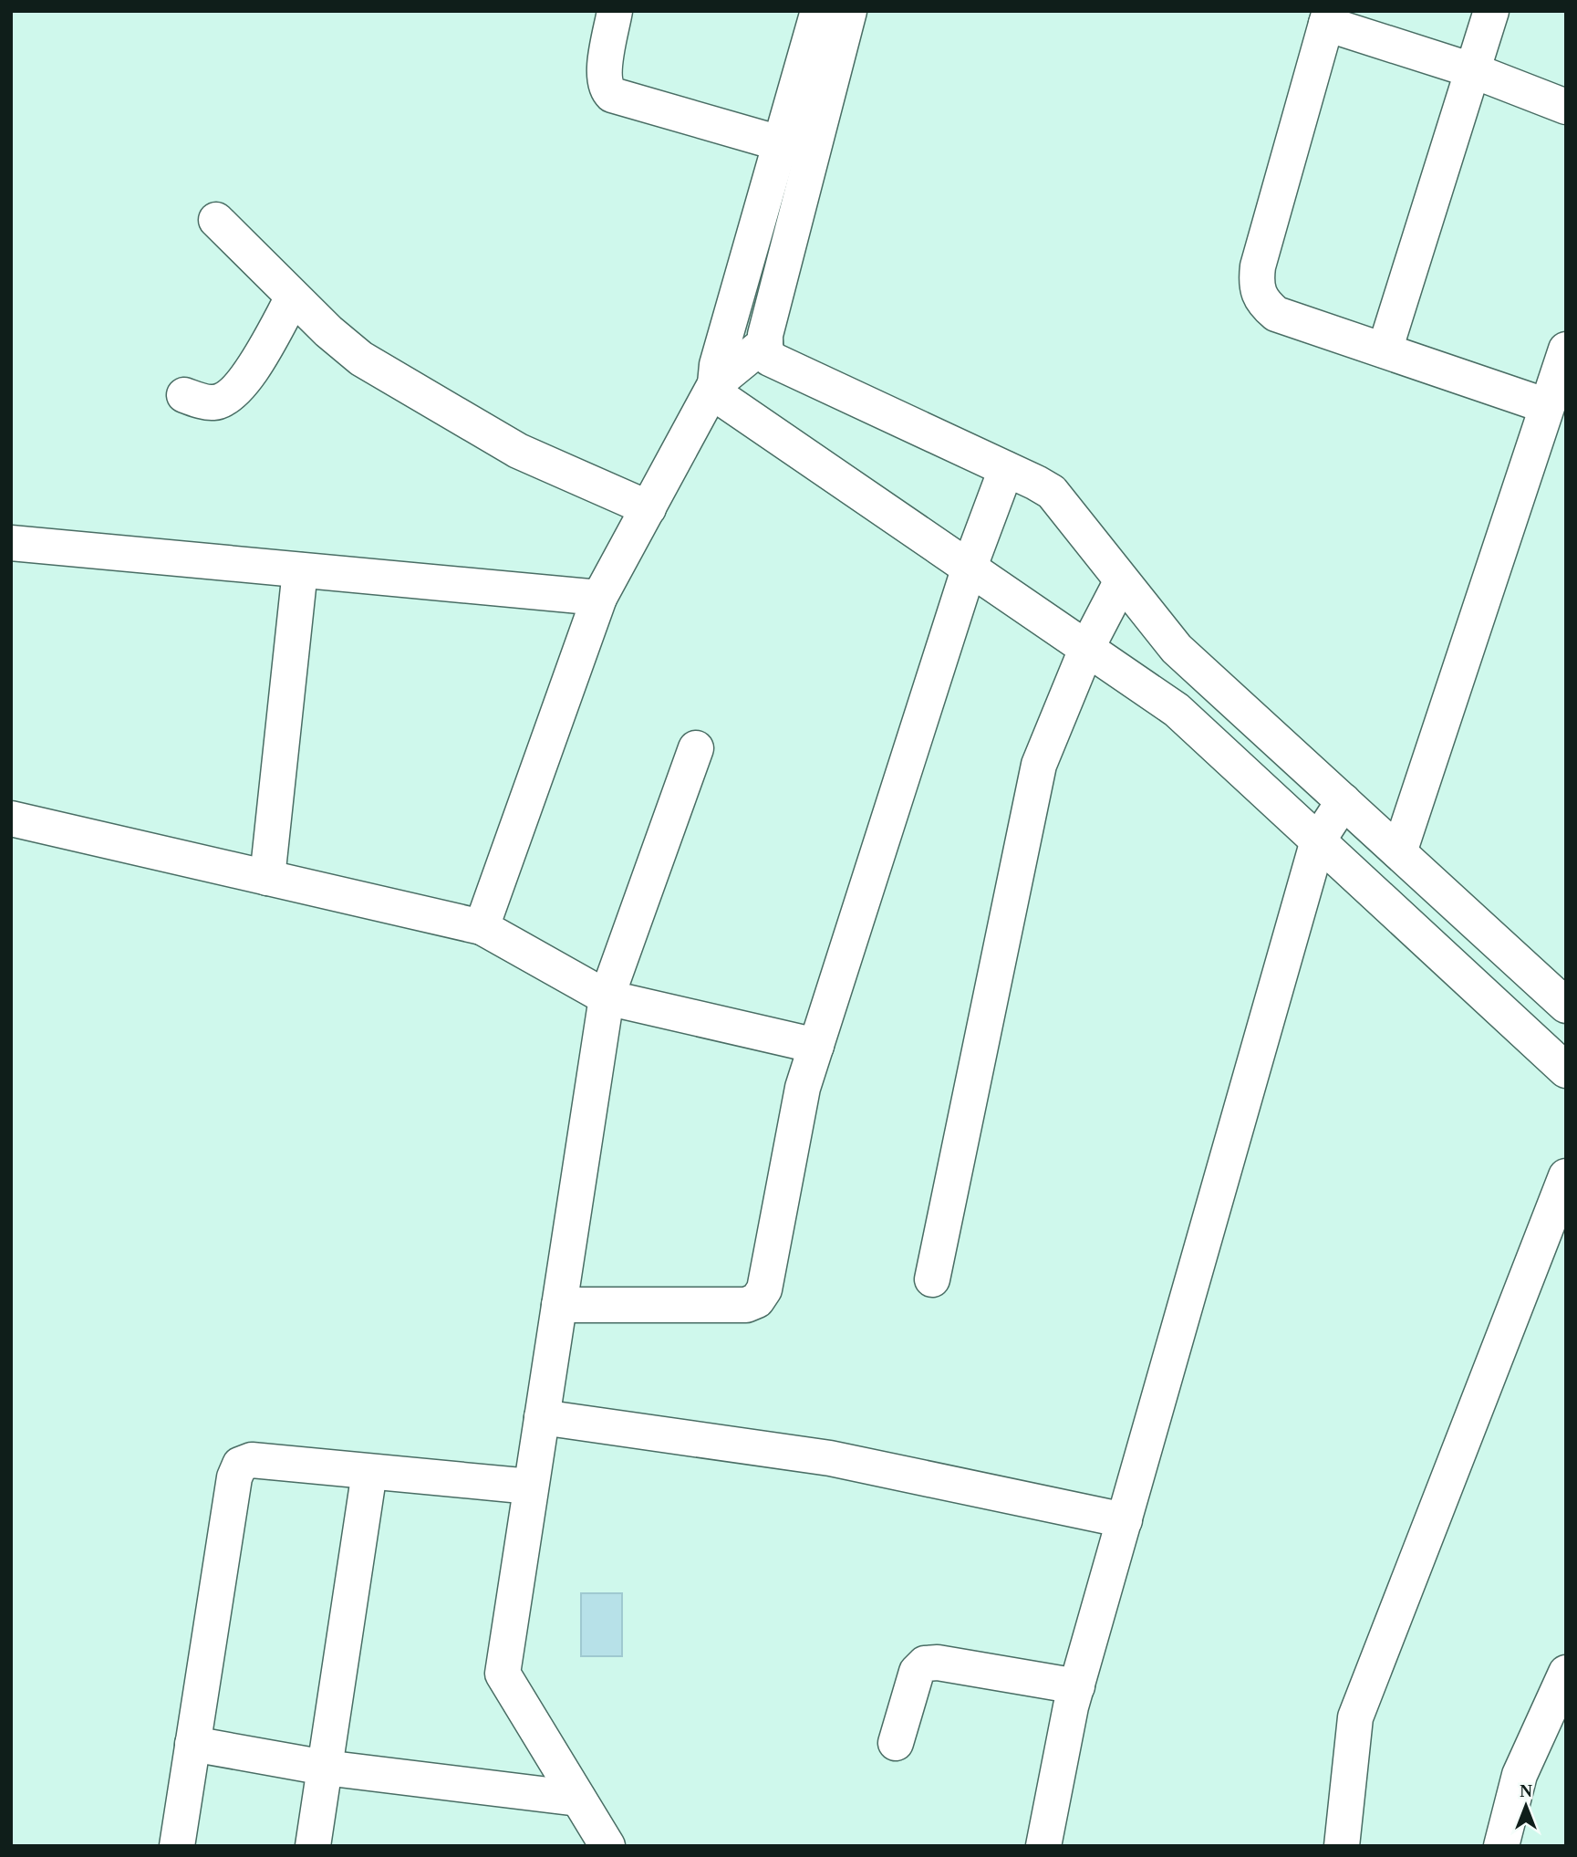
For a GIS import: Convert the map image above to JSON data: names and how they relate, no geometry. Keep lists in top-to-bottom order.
{
  "north": "top"
}
